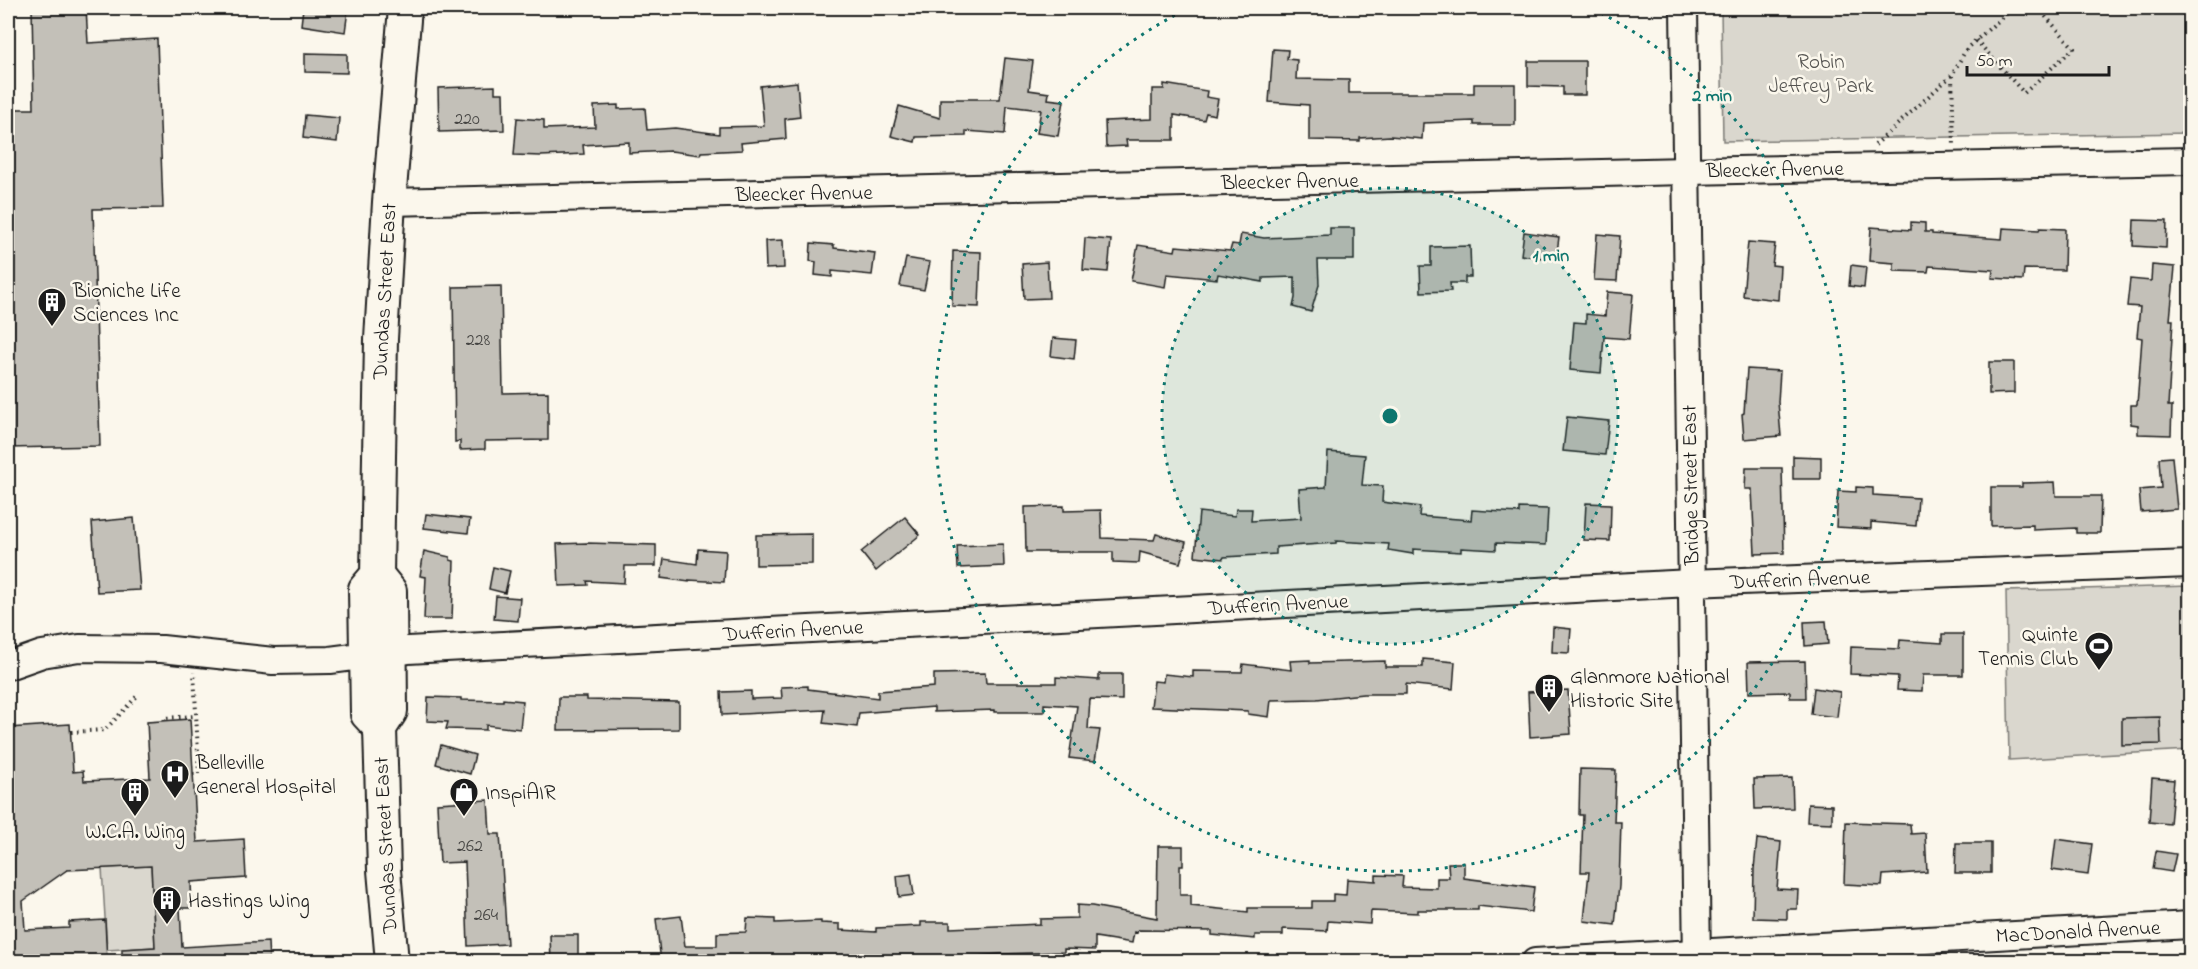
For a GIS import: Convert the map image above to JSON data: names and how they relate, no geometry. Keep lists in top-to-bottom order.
{
  "streets": {
    "main road": ["Dundas Street East"],
    "street": [
      "Bleecker Avenue",
      "Bridge Street East",
      "Dufferin Avenue",
      "MacDonald Avenue"
    ]
  },
  "crossings": [
    ["Bleecker Avenue", "Dundas Street East"],
    ["Bleecker Avenue", "Bridge Street East"],
    ["Dundas Street East", "Dufferin Avenue"],
    ["Bridge Street East", "Dufferin Avenue"],
    ["Bridge Street East", "MacDonald Avenue"]
  ],
  "parks": ["Robin Jeffrey Park"],
  "places": {
    "building": [
      "Bioniche Life Sciences Inc",
      "Glanmore National Historic Site",
      "W.C.A. Wing",
      "Hastings Wing"
    ],
    "sports": ["Quinte Tennis Club"],
    "hospital": ["Belleville General Hospital"],
    "shop": ["InspiAIR"]
  },
  "house_numbers": [
    "220",
    "228",
    "262",
    "264"
  ],
  "scale_bar": "50 m",
  "rings": ["2 min", "1 min"]
}
